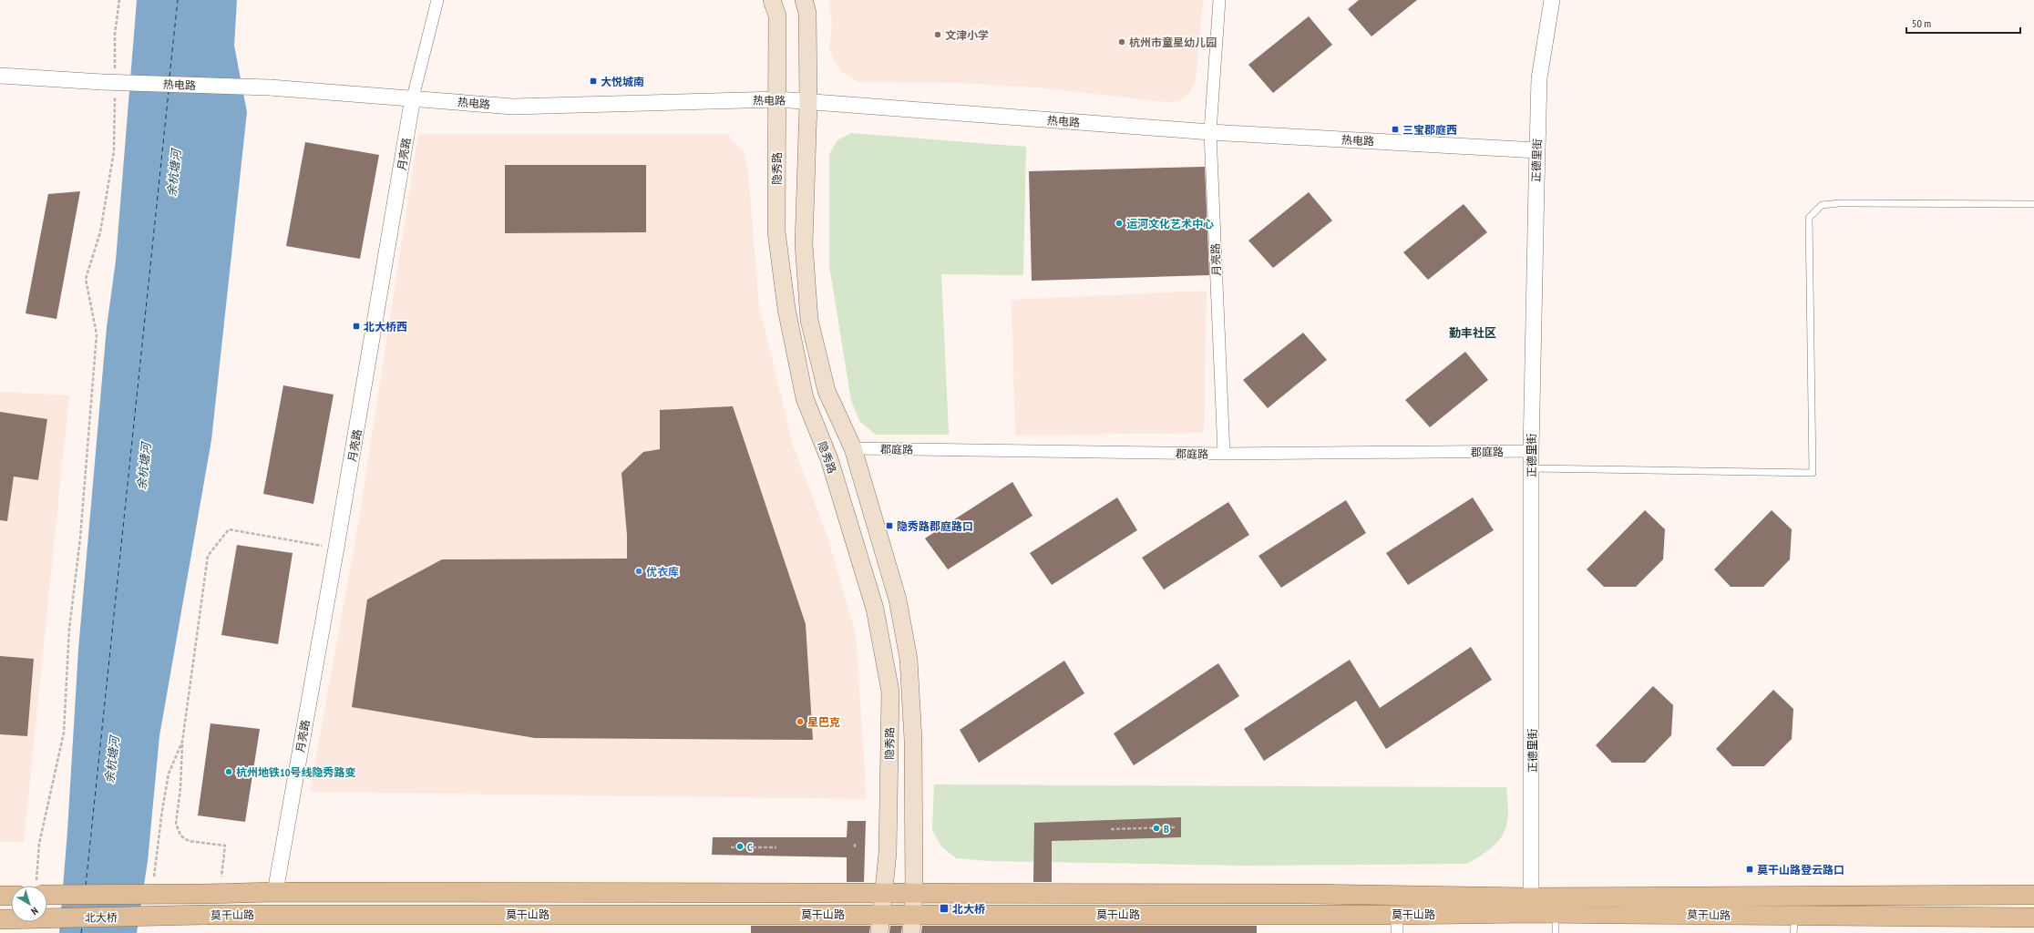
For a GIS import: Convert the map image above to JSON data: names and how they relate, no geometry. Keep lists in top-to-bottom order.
{
  "streets": {
    "main road": ["隐秀路", "莫干山路", "北大桥"],
    "street": [
      "热电路",
      "月亮路",
      "正德里街",
      "郡庭路"
    ]
  },
  "crossings": [
    ["热电路", "月亮路"],
    ["热电路", "正德里街"],
    ["热电路", "隐秀路"],
    ["月亮路", "郡庭路"],
    ["月亮路", "莫干山路"],
    ["正德里街", "郡庭路"],
    ["正德里街", "莫干山路"],
    ["隐秀路", "郡庭路"],
    ["隐秀路", "莫干山路"],
    ["莫干山路", "北大桥"]
  ],
  "districts": ["勤丰社区"],
  "water": ["余杭塘河"],
  "places": {
    "other": [
      "文津小学",
      "杭州市童星幼儿园",
      "运河文化艺术中心",
      "优衣库",
      "星巴克",
      "杭州地铁10号线隐秀路变",
      "B",
      "C"
    ],
    "transit": [
      "大悦城南",
      "三宝郡庭西",
      "北大桥西",
      "隐秀路郡庭路口",
      "莫干山路登云路口",
      "北大桥"
    ]
  },
  "scale_bar": "50 m",
  "north": "bottom right"
}
